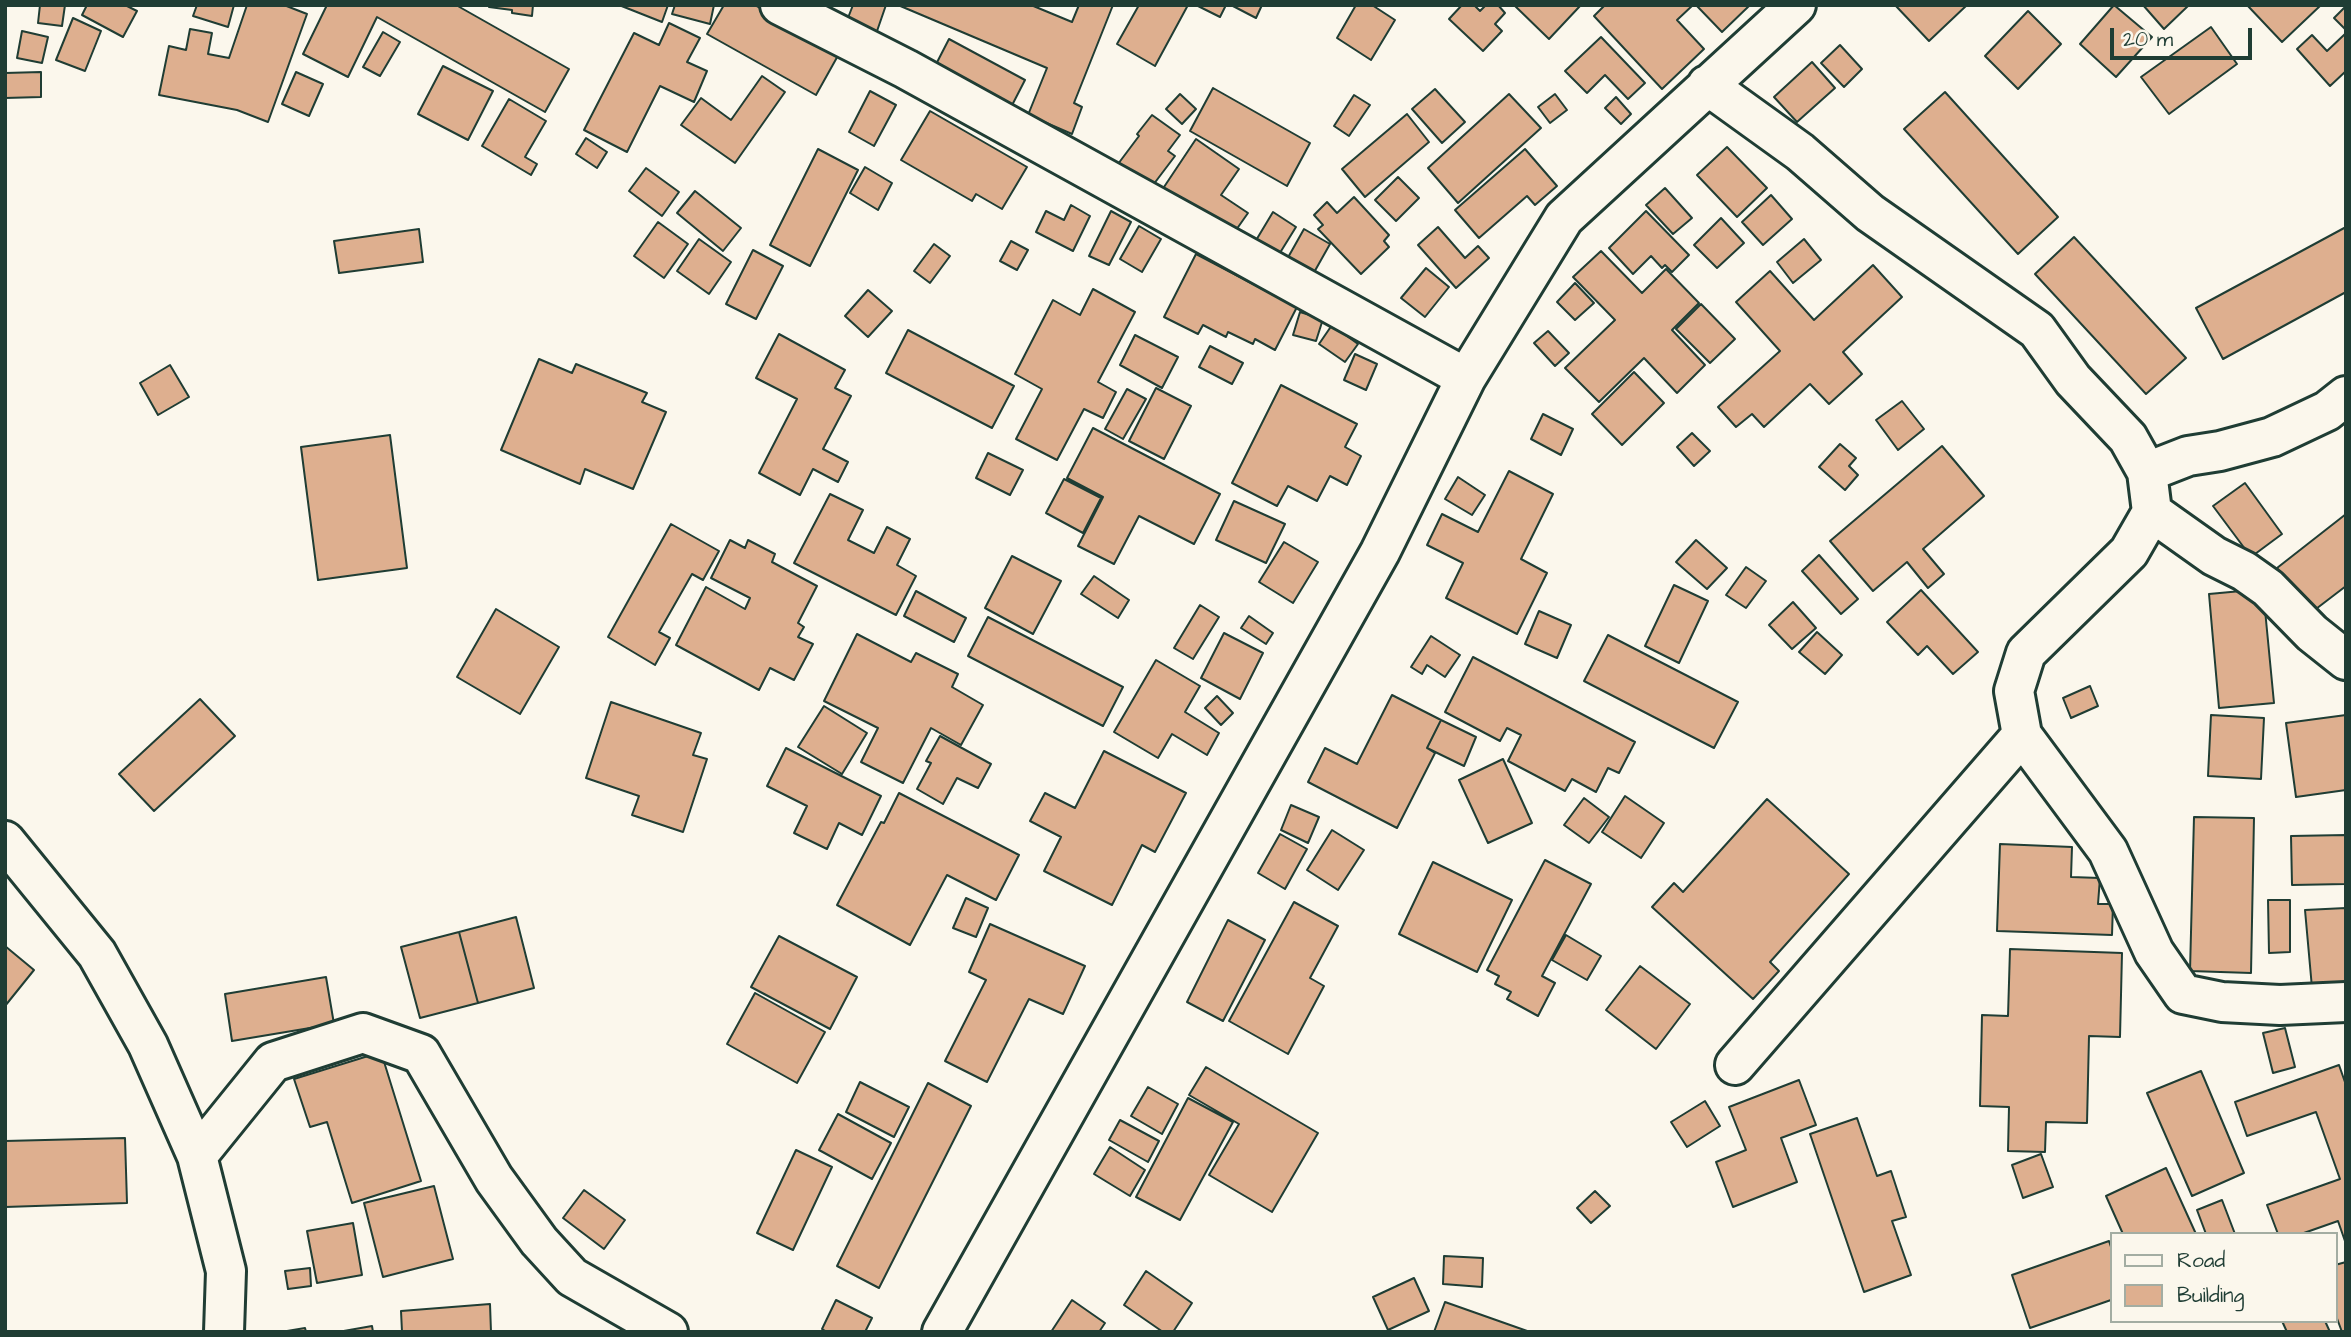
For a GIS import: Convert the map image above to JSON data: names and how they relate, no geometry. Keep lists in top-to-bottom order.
{
  "legend": ["Road", "Building"],
  "scale_bar": "20 m"
}
